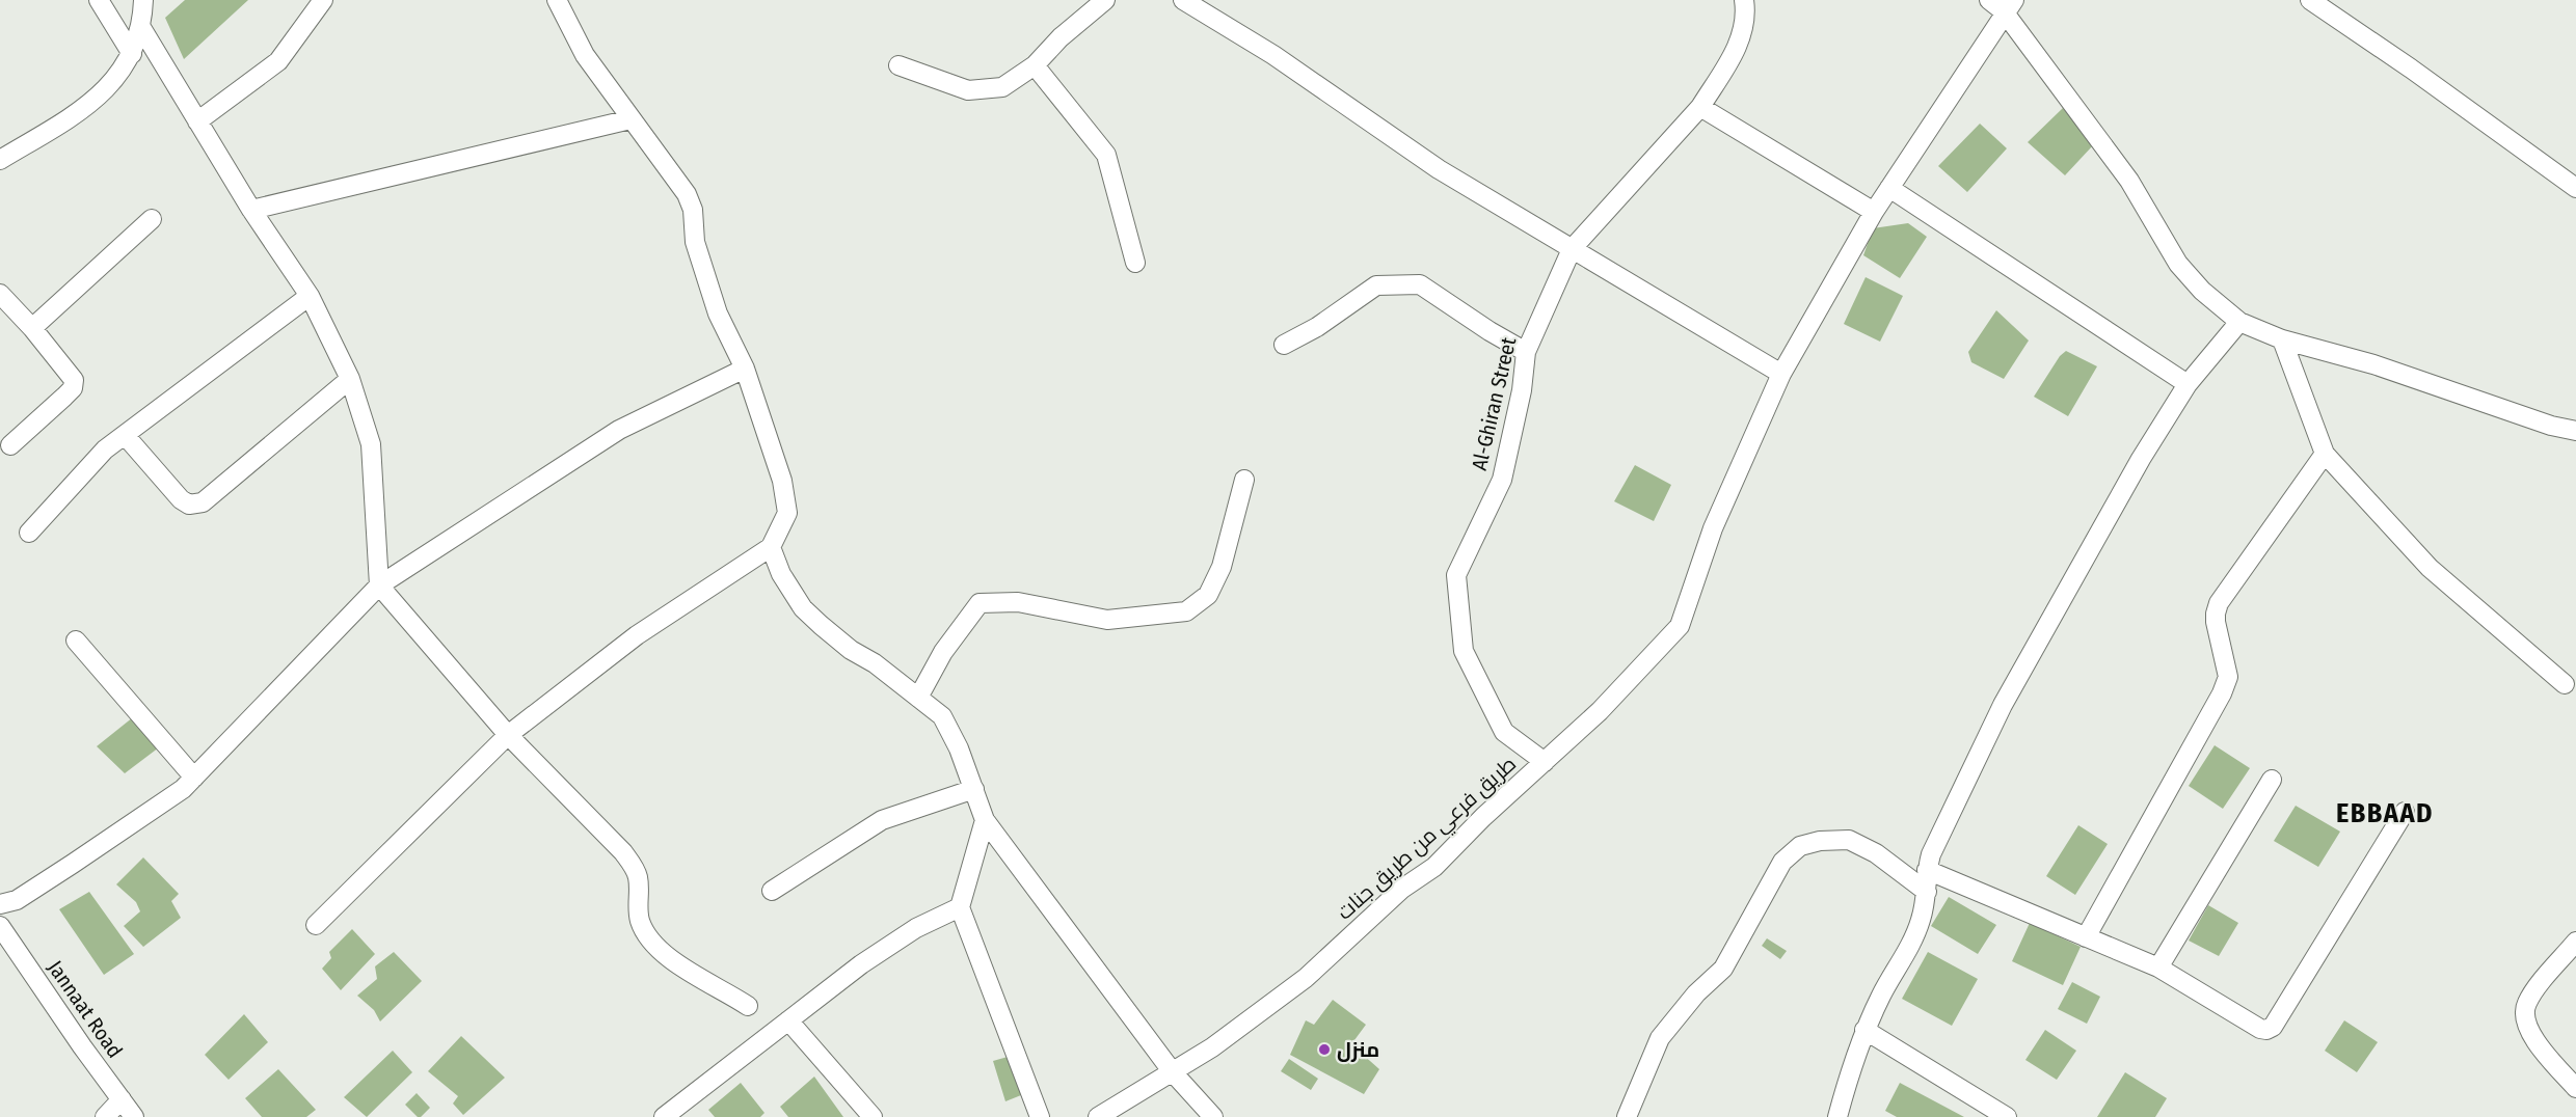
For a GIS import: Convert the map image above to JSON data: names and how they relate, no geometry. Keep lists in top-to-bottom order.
{
  "streets": {
    "street": ["Al-Ghiran Street", "طريق فرعي من طريق جنات", "Jannaat Road"]
  },
  "crossings": [
    ["Al-Ghiran Street", "طريق فرعي من طريق جنات"]
  ],
  "districts": ["EBBAAD"],
  "places": ["منزل"]
}
